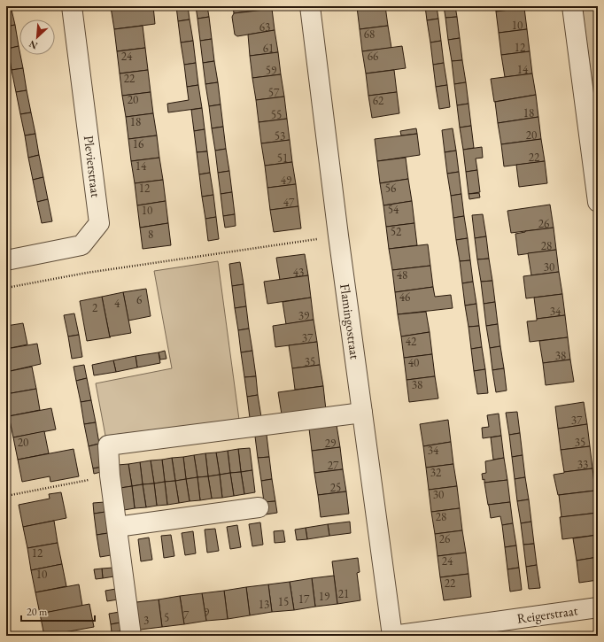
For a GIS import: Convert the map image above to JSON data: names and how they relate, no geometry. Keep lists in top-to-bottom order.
{
  "streets": {
    "street": ["Plevierstraat", "Flamingostraat", "Reigerstraat"]
  },
  "crossings": [
    ["Flamingostraat", "Reigerstraat"]
  ],
  "house_numbers": [
    "10",
    "63",
    "68",
    "12",
    "61",
    "24",
    "66",
    "14",
    "59",
    "22",
    "57",
    "20",
    "62",
    "18",
    "55",
    "18",
    "20",
    "53",
    "16",
    "22",
    "51",
    "14",
    "49",
    "12",
    "56",
    "47",
    "54",
    "10",
    "26",
    "52",
    "8",
    "28",
    "30",
    "43",
    "48",
    "46",
    "6",
    "4",
    "2",
    "34",
    "39",
    "37",
    "42",
    "38",
    "35",
    "40",
    "38",
    "37",
    "20",
    "35",
    "29",
    "34",
    "33",
    "27",
    "32",
    "25",
    "30",
    "28",
    "26",
    "12",
    "24",
    "10",
    "22",
    "21",
    "19",
    "17",
    "15",
    "13",
    "9",
    "7",
    "5",
    "3"
  ],
  "scale_bar": "20 m",
  "north": "bottom left"
}
